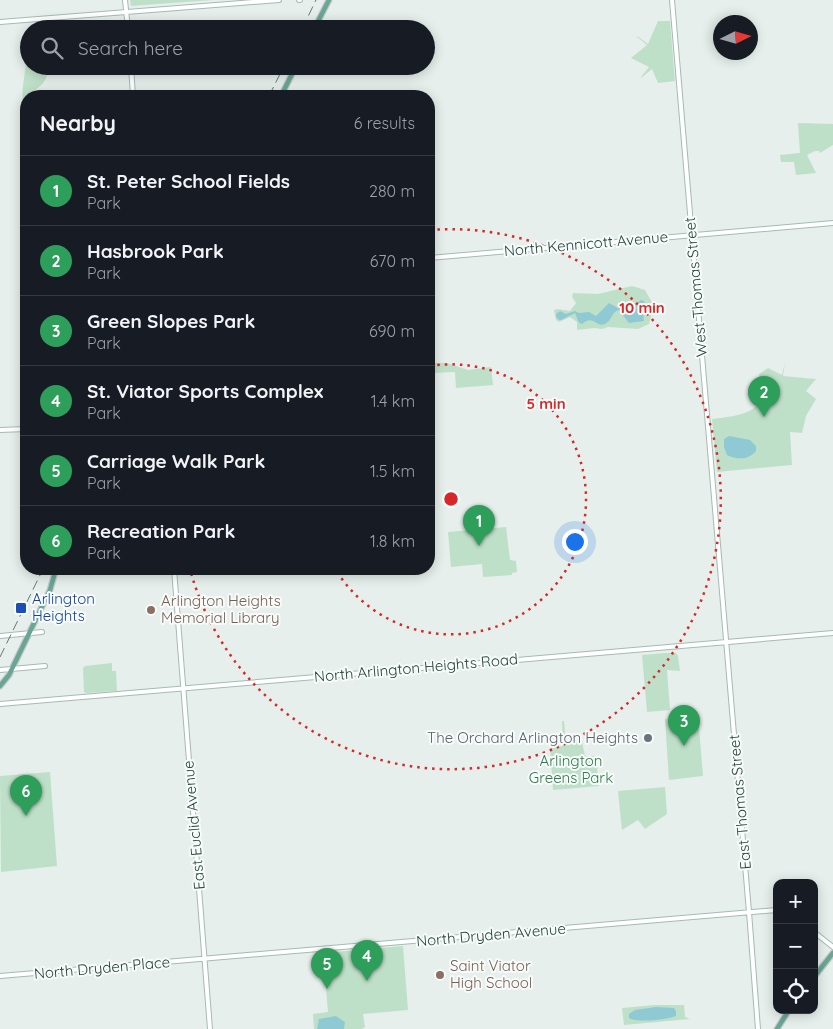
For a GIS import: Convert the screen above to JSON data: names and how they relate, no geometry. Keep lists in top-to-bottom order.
{
  "streets": {
    "street": [
      "North Kennicott Avenue",
      "West Thomas Street",
      "North Arlington Heights Road",
      "East Thomas Street",
      "East Euclid Avenue",
      "North Dryden Avenue",
      "North Dryden Place"
    ]
  },
  "crossings": [
    ["North Kennicott Avenue", "West Thomas Street"],
    ["West Thomas Street", "East Thomas Street"],
    ["North Arlington Heights Road", "East Thomas Street"],
    ["North Arlington Heights Road", "East Euclid Avenue"],
    ["East Thomas Street", "North Dryden Avenue"],
    ["East Euclid Avenue", "North Dryden Avenue"],
    ["East Euclid Avenue", "North Dryden Place"],
    ["North Dryden Avenue", "North Dryden Place"]
  ],
  "parks": ["Arlington Greens Park"],
  "places": {
    "transit": ["Arlington Heights"],
    "other": ["Arlington Heights Memorial Library", "The Orchard Arlington Heights", "Saint Viator High School"]
  },
  "north": "right",
  "page": {
    "search": "Search here",
    "heading": ["Nearby", "6 results"],
    "list": [
      {
        "mark": "1",
        "name": "St. Peter School Fields",
        "note": "Park",
        "value": "280 m"
      },
      {
        "mark": "2",
        "name": "Hasbrook Park",
        "note": "Park",
        "value": "670 m"
      },
      {
        "mark": "3",
        "name": "Green Slopes Park",
        "note": "Park",
        "value": "690 m"
      },
      {
        "mark": "4",
        "name": "St. Viator Sports Complex",
        "note": "Park",
        "value": "1.4 km"
      },
      {
        "mark": "5",
        "name": "Carriage Walk Park",
        "note": "Park",
        "value": "1.5 km"
      },
      {
        "mark": "6",
        "name": "Recreation Park",
        "note": "Park",
        "value": "1.8 km"
      }
    ],
    "pins": [
      "2",
      "1",
      "3",
      "6",
      "4",
      "5"
    ],
    "map_buttons": ["+", "−"]
  },
  "rings": ["10 min", "5 min"]
}
